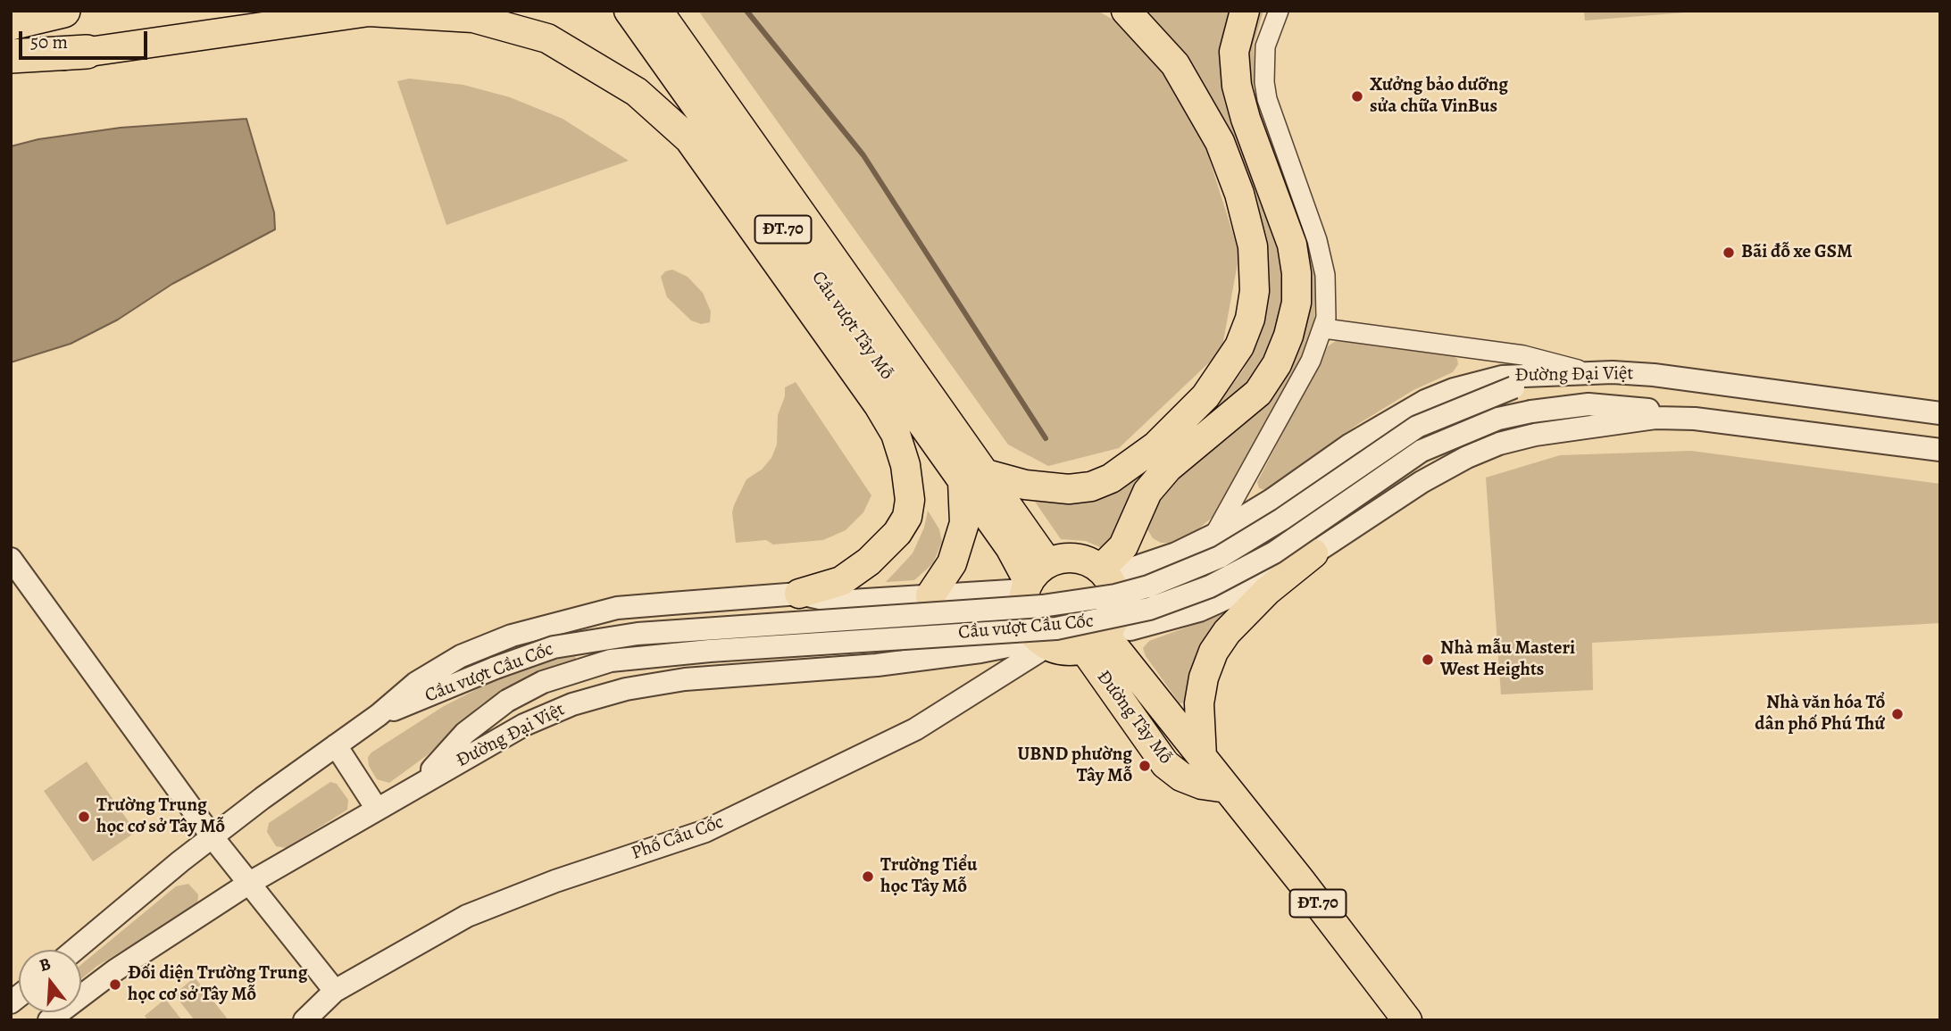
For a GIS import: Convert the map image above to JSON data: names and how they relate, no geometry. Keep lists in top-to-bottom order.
{
  "streets": {
    "main road": ["ĐT.70", "Cầu vượt Tây Mỗ", "Đường Tây Mỗ"],
    "street": ["Đường Đại Việt", "Cầu vượt Cầu Cốc", "Phố Cầu Cốc"]
  },
  "crossings": [
    ["Cầu vượt Tây Mỗ", "Đường Đại Việt"],
    ["Cầu vượt Tây Mỗ", "Đường Tây Mỗ"],
    ["Cầu vượt Tây Mỗ", "Phố Cầu Cốc"],
    ["Đường Đại Việt", "Cầu vượt Cầu Cốc"],
    ["Đường Đại Việt", "Đường Tây Mỗ"],
    ["Đường Đại Việt", "Phố Cầu Cốc"],
    ["Đường Tây Mỗ", "Phố Cầu Cốc"]
  ],
  "places": [
    "Xưởng bảo dưỡng sửa chữa VinBus",
    "Bãi đỗ xe GSM",
    "Nhà mẫu Masteri West Heights",
    "Nhà văn hóa Tổ dân phố Phú Thứ",
    "UBND phường Tây Mỗ",
    "Trường Trung học cơ sở Tây Mỗ",
    "Trường Tiểu học Tây Mỗ",
    "Đối diện Trường Trung học cơ sở Tây Mỗ"
  ],
  "scale_bar": "50 m",
  "north": "top"
}
